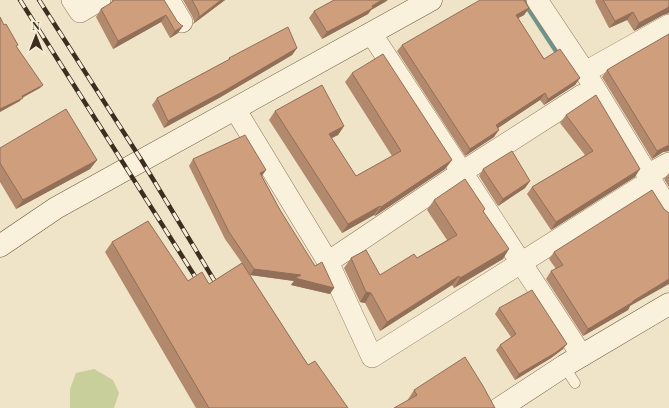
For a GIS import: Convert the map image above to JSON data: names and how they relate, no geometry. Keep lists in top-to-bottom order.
{
  "north": "top"
}
